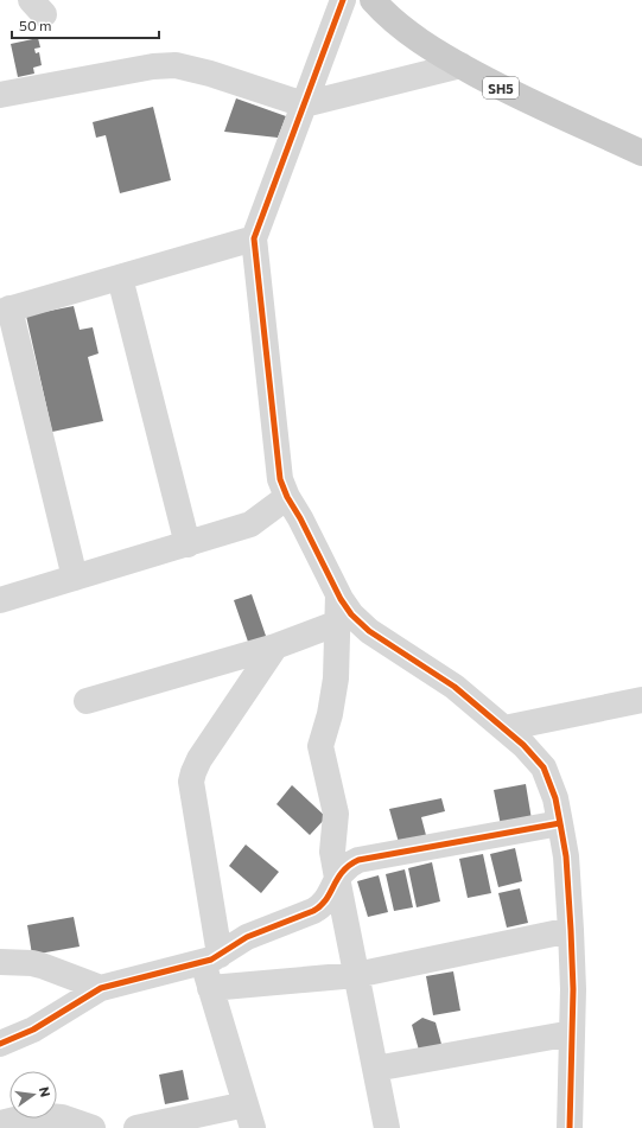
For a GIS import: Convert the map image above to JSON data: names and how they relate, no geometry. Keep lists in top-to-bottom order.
{
  "streets": {
    "main road": ["SH5"]
  },
  "scale_bar": "50 m",
  "north": "right"
}
